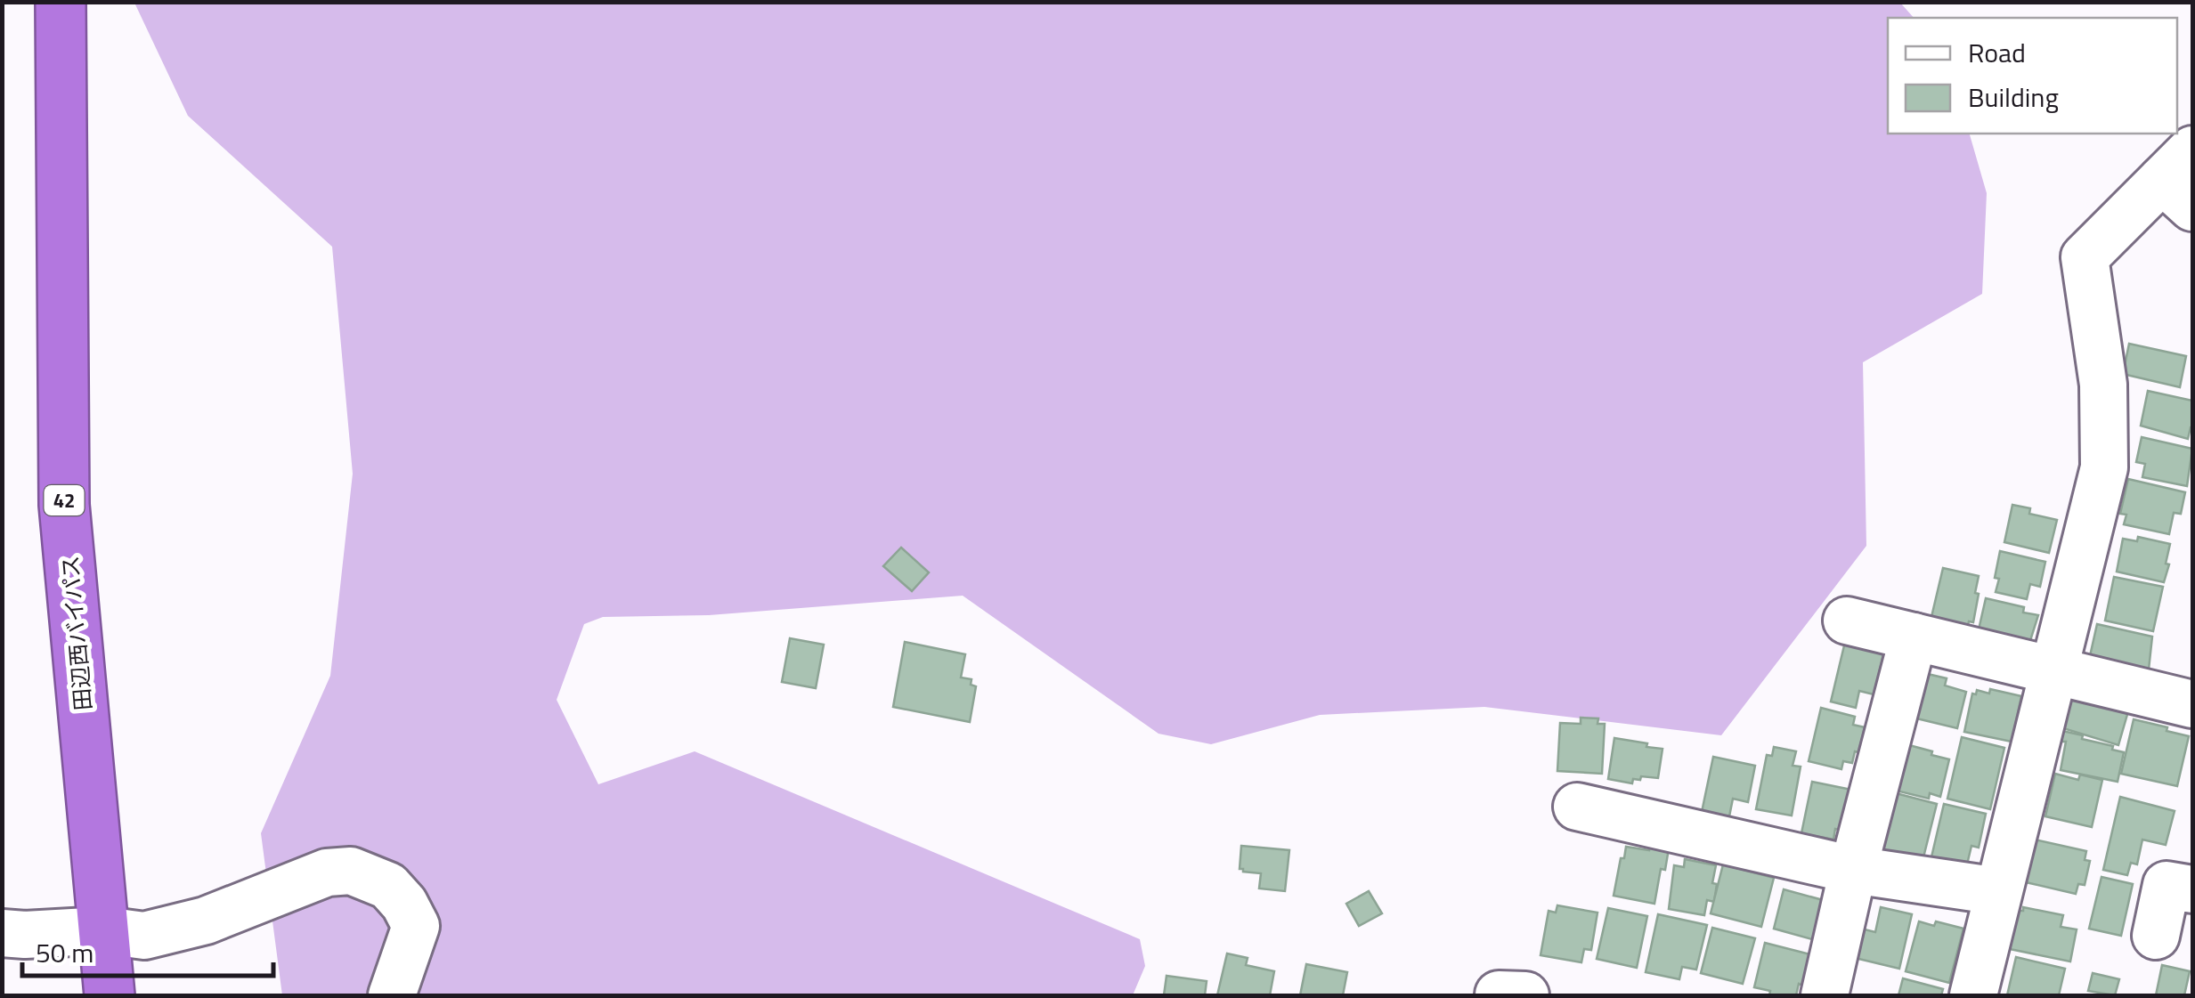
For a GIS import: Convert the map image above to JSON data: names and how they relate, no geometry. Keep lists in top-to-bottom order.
{
  "streets": {
    "highway": ["42", "田辺西バイパス"]
  },
  "legend": ["Road", "Building"],
  "scale_bar": "50 m"
}
